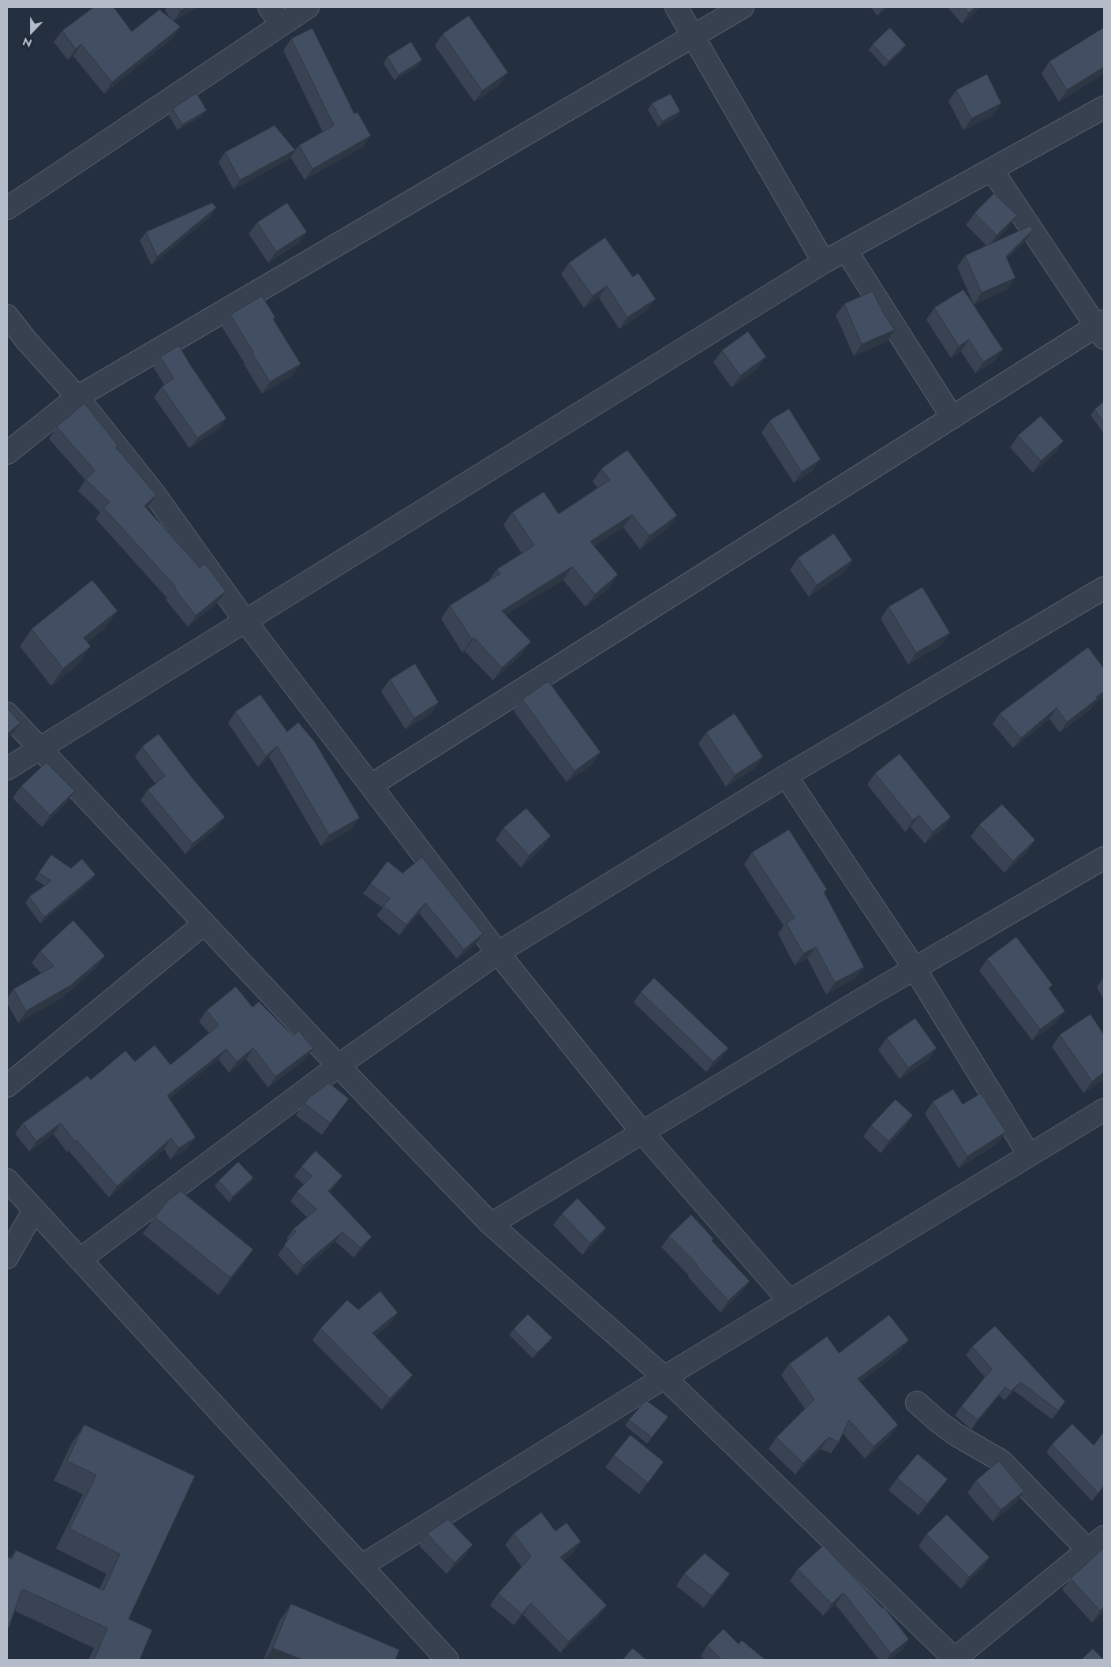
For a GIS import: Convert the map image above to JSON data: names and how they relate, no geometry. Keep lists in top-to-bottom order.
{
  "north": "bottom"
}
